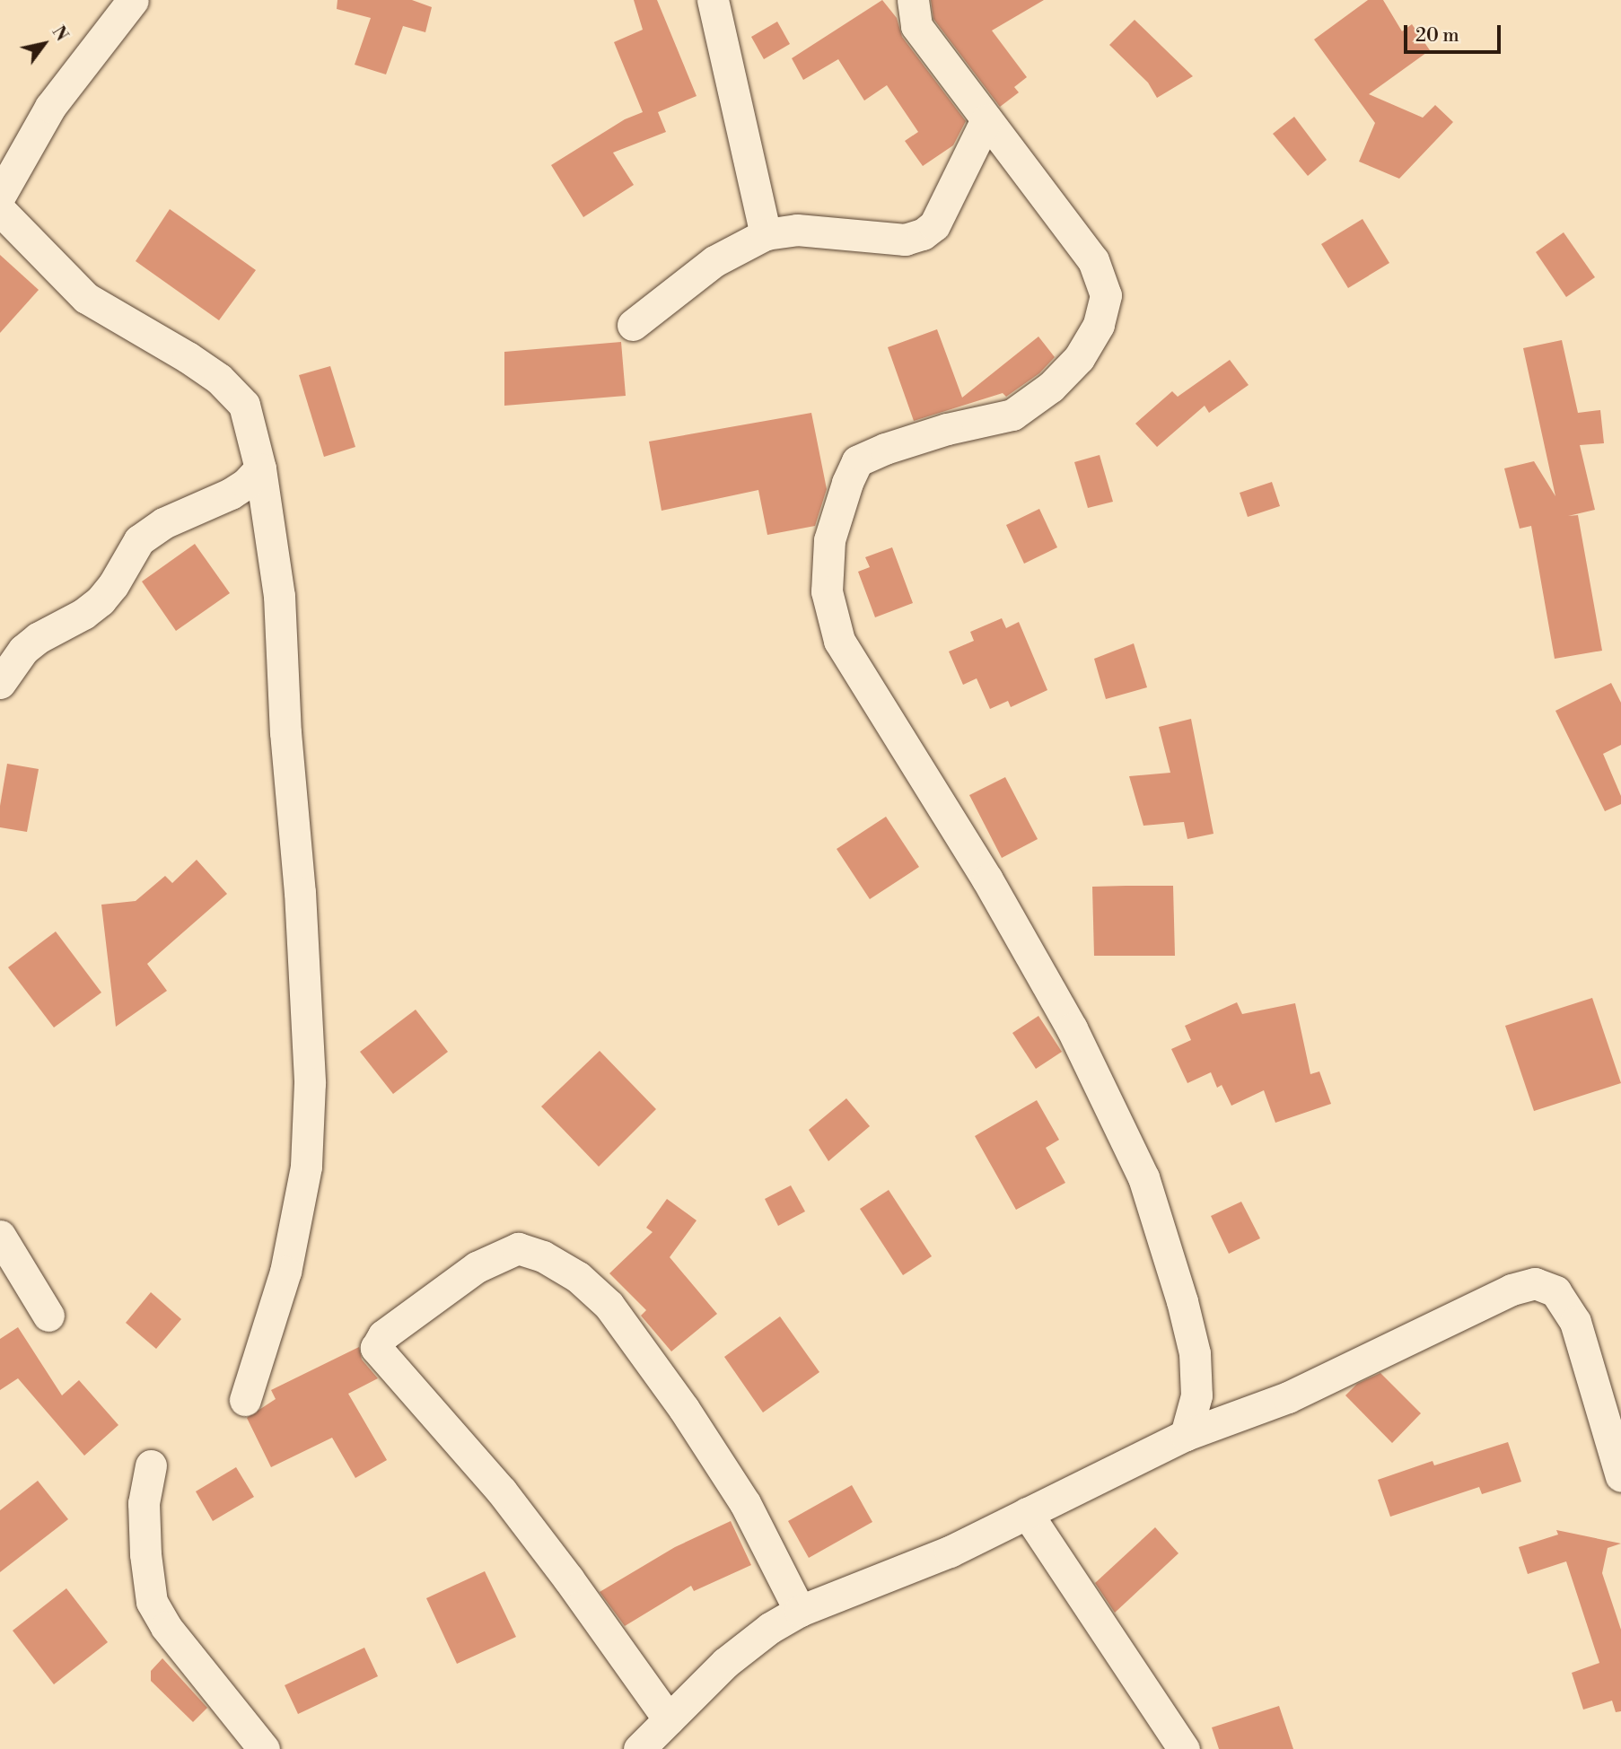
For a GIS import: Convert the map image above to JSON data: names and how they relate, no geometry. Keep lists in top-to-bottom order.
{
  "scale_bar": "20 m",
  "north": "top right"
}
